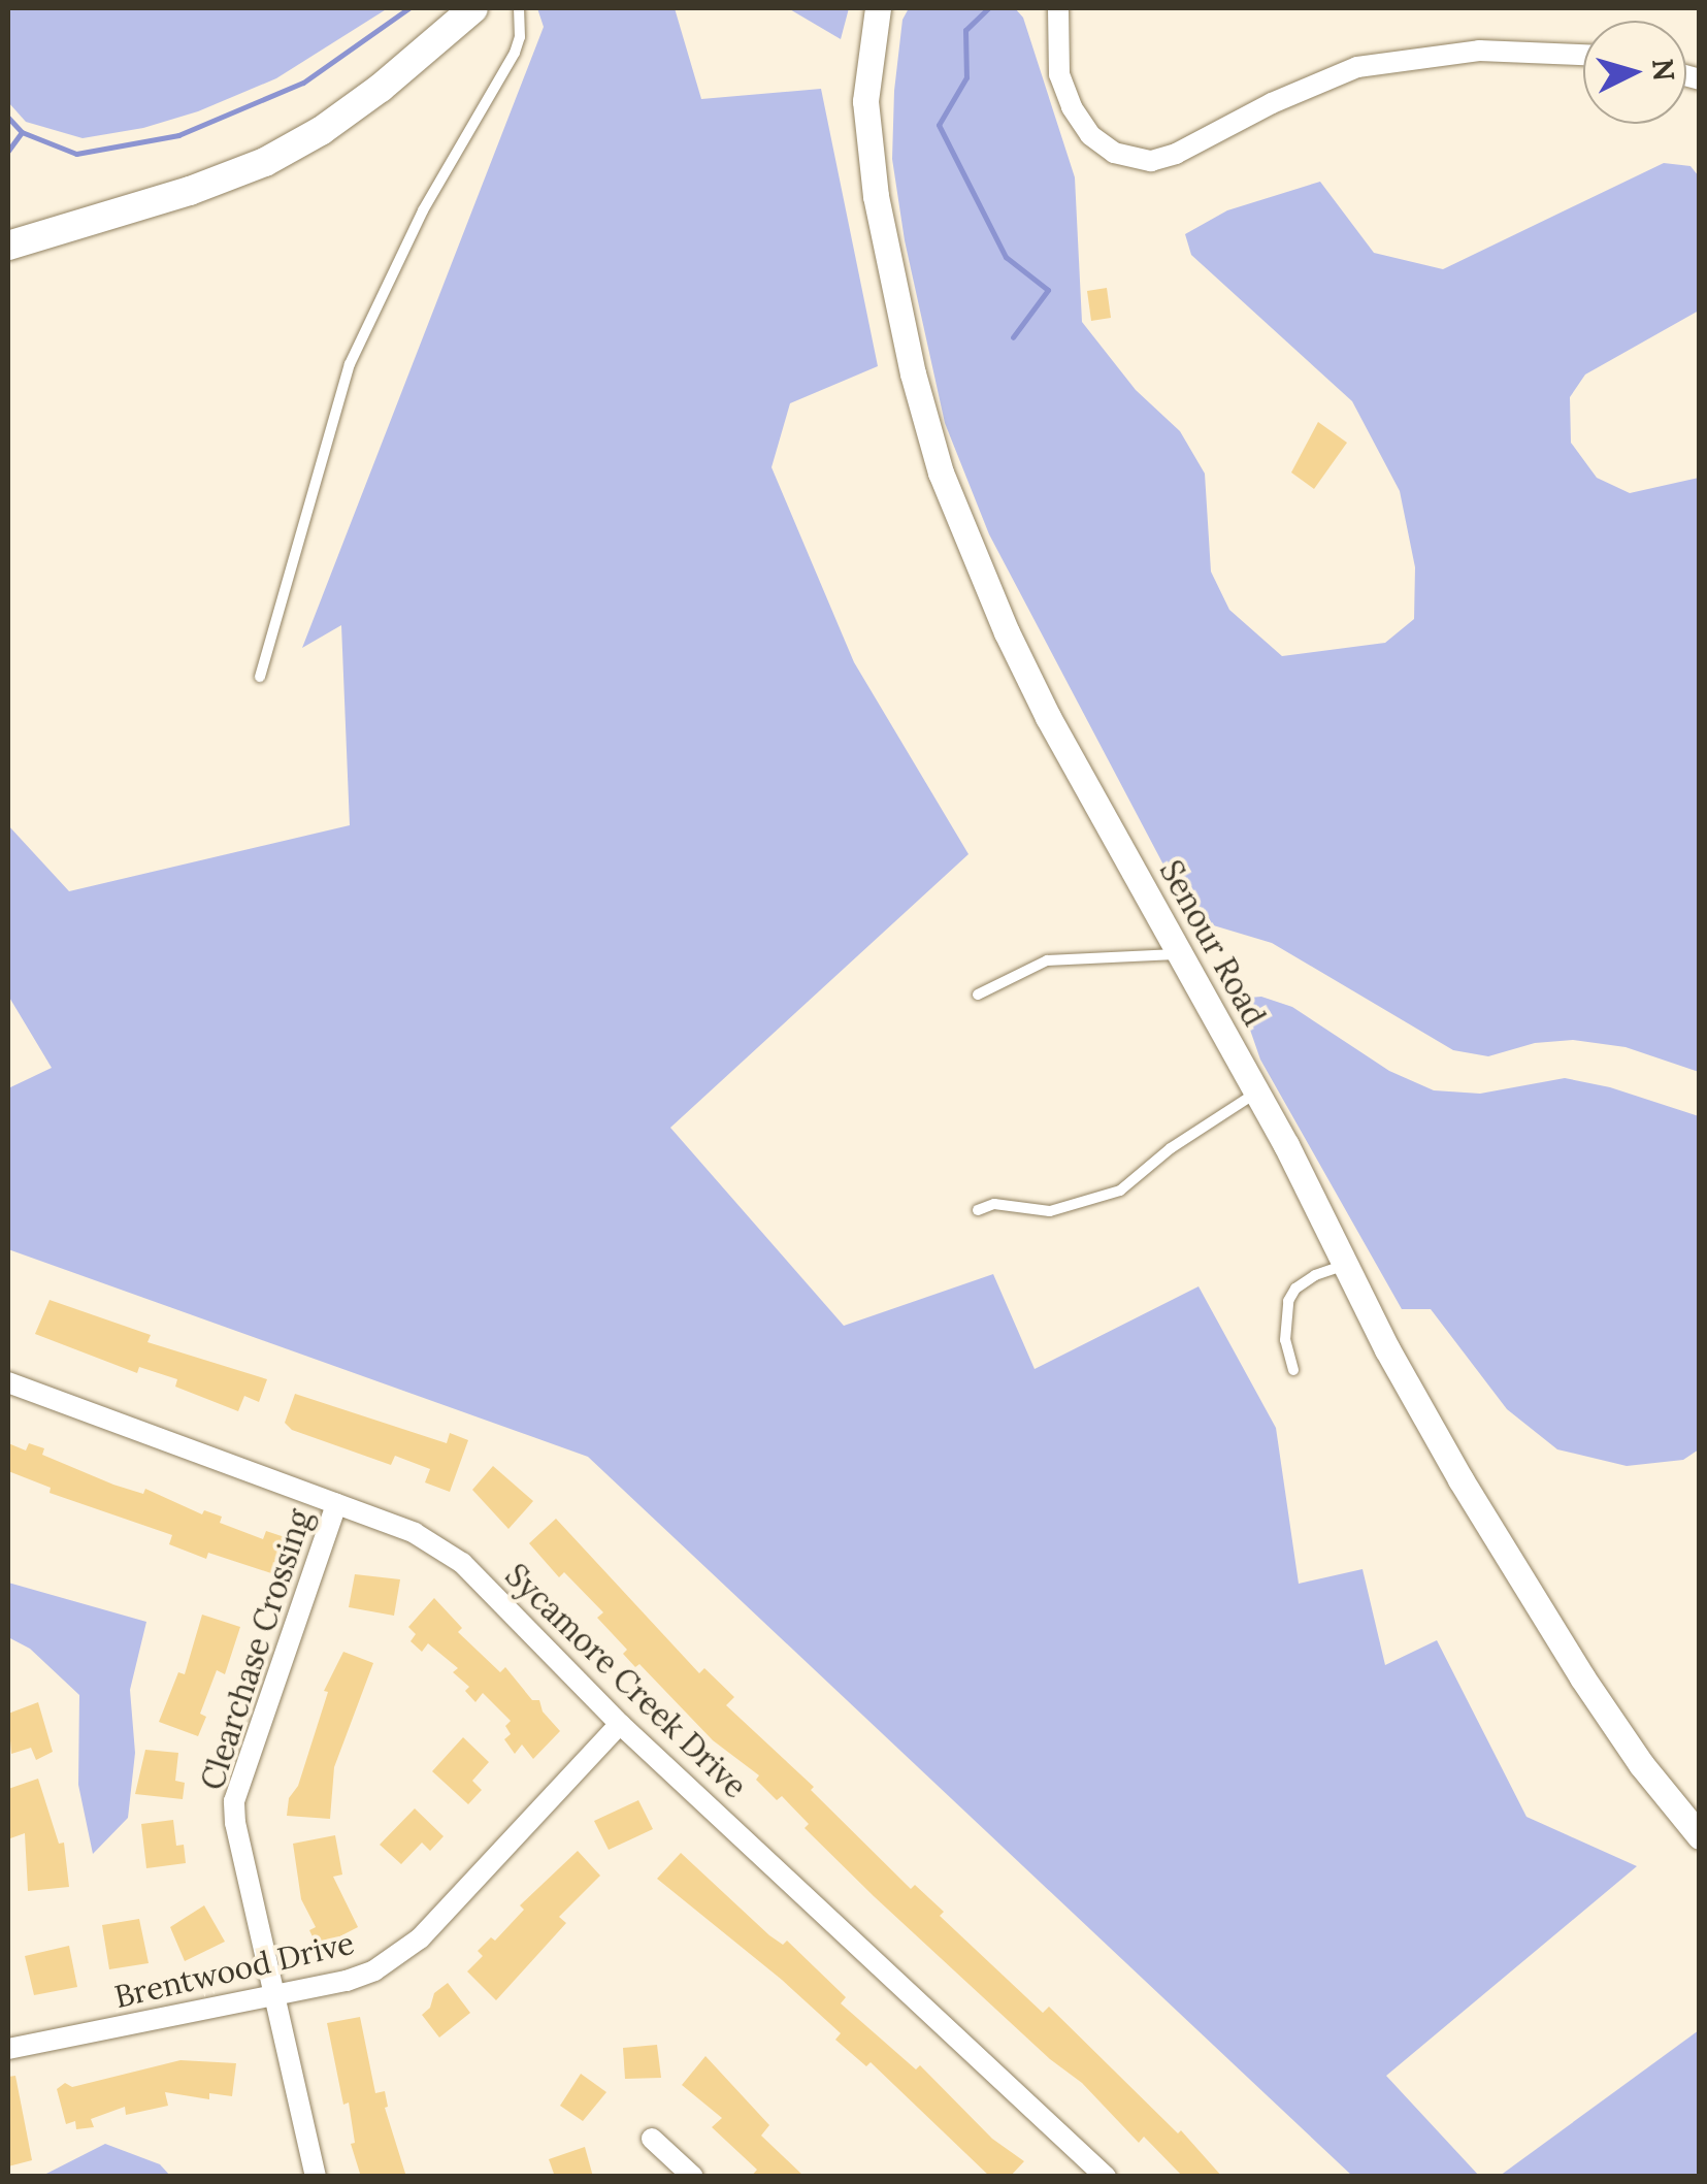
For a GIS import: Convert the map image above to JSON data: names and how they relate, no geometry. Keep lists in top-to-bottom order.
{
  "streets": {
    "street": [
      "Senour Road",
      "Clearchase Crossing",
      "Sycamore Creek Drive",
      "Brentwood Drive"
    ]
  },
  "crossings": [
    ["Clearchase Crossing", "Sycamore Creek Drive"],
    ["Clearchase Crossing", "Brentwood Drive"],
    ["Sycamore Creek Drive", "Brentwood Drive"]
  ],
  "north": "right"
}
